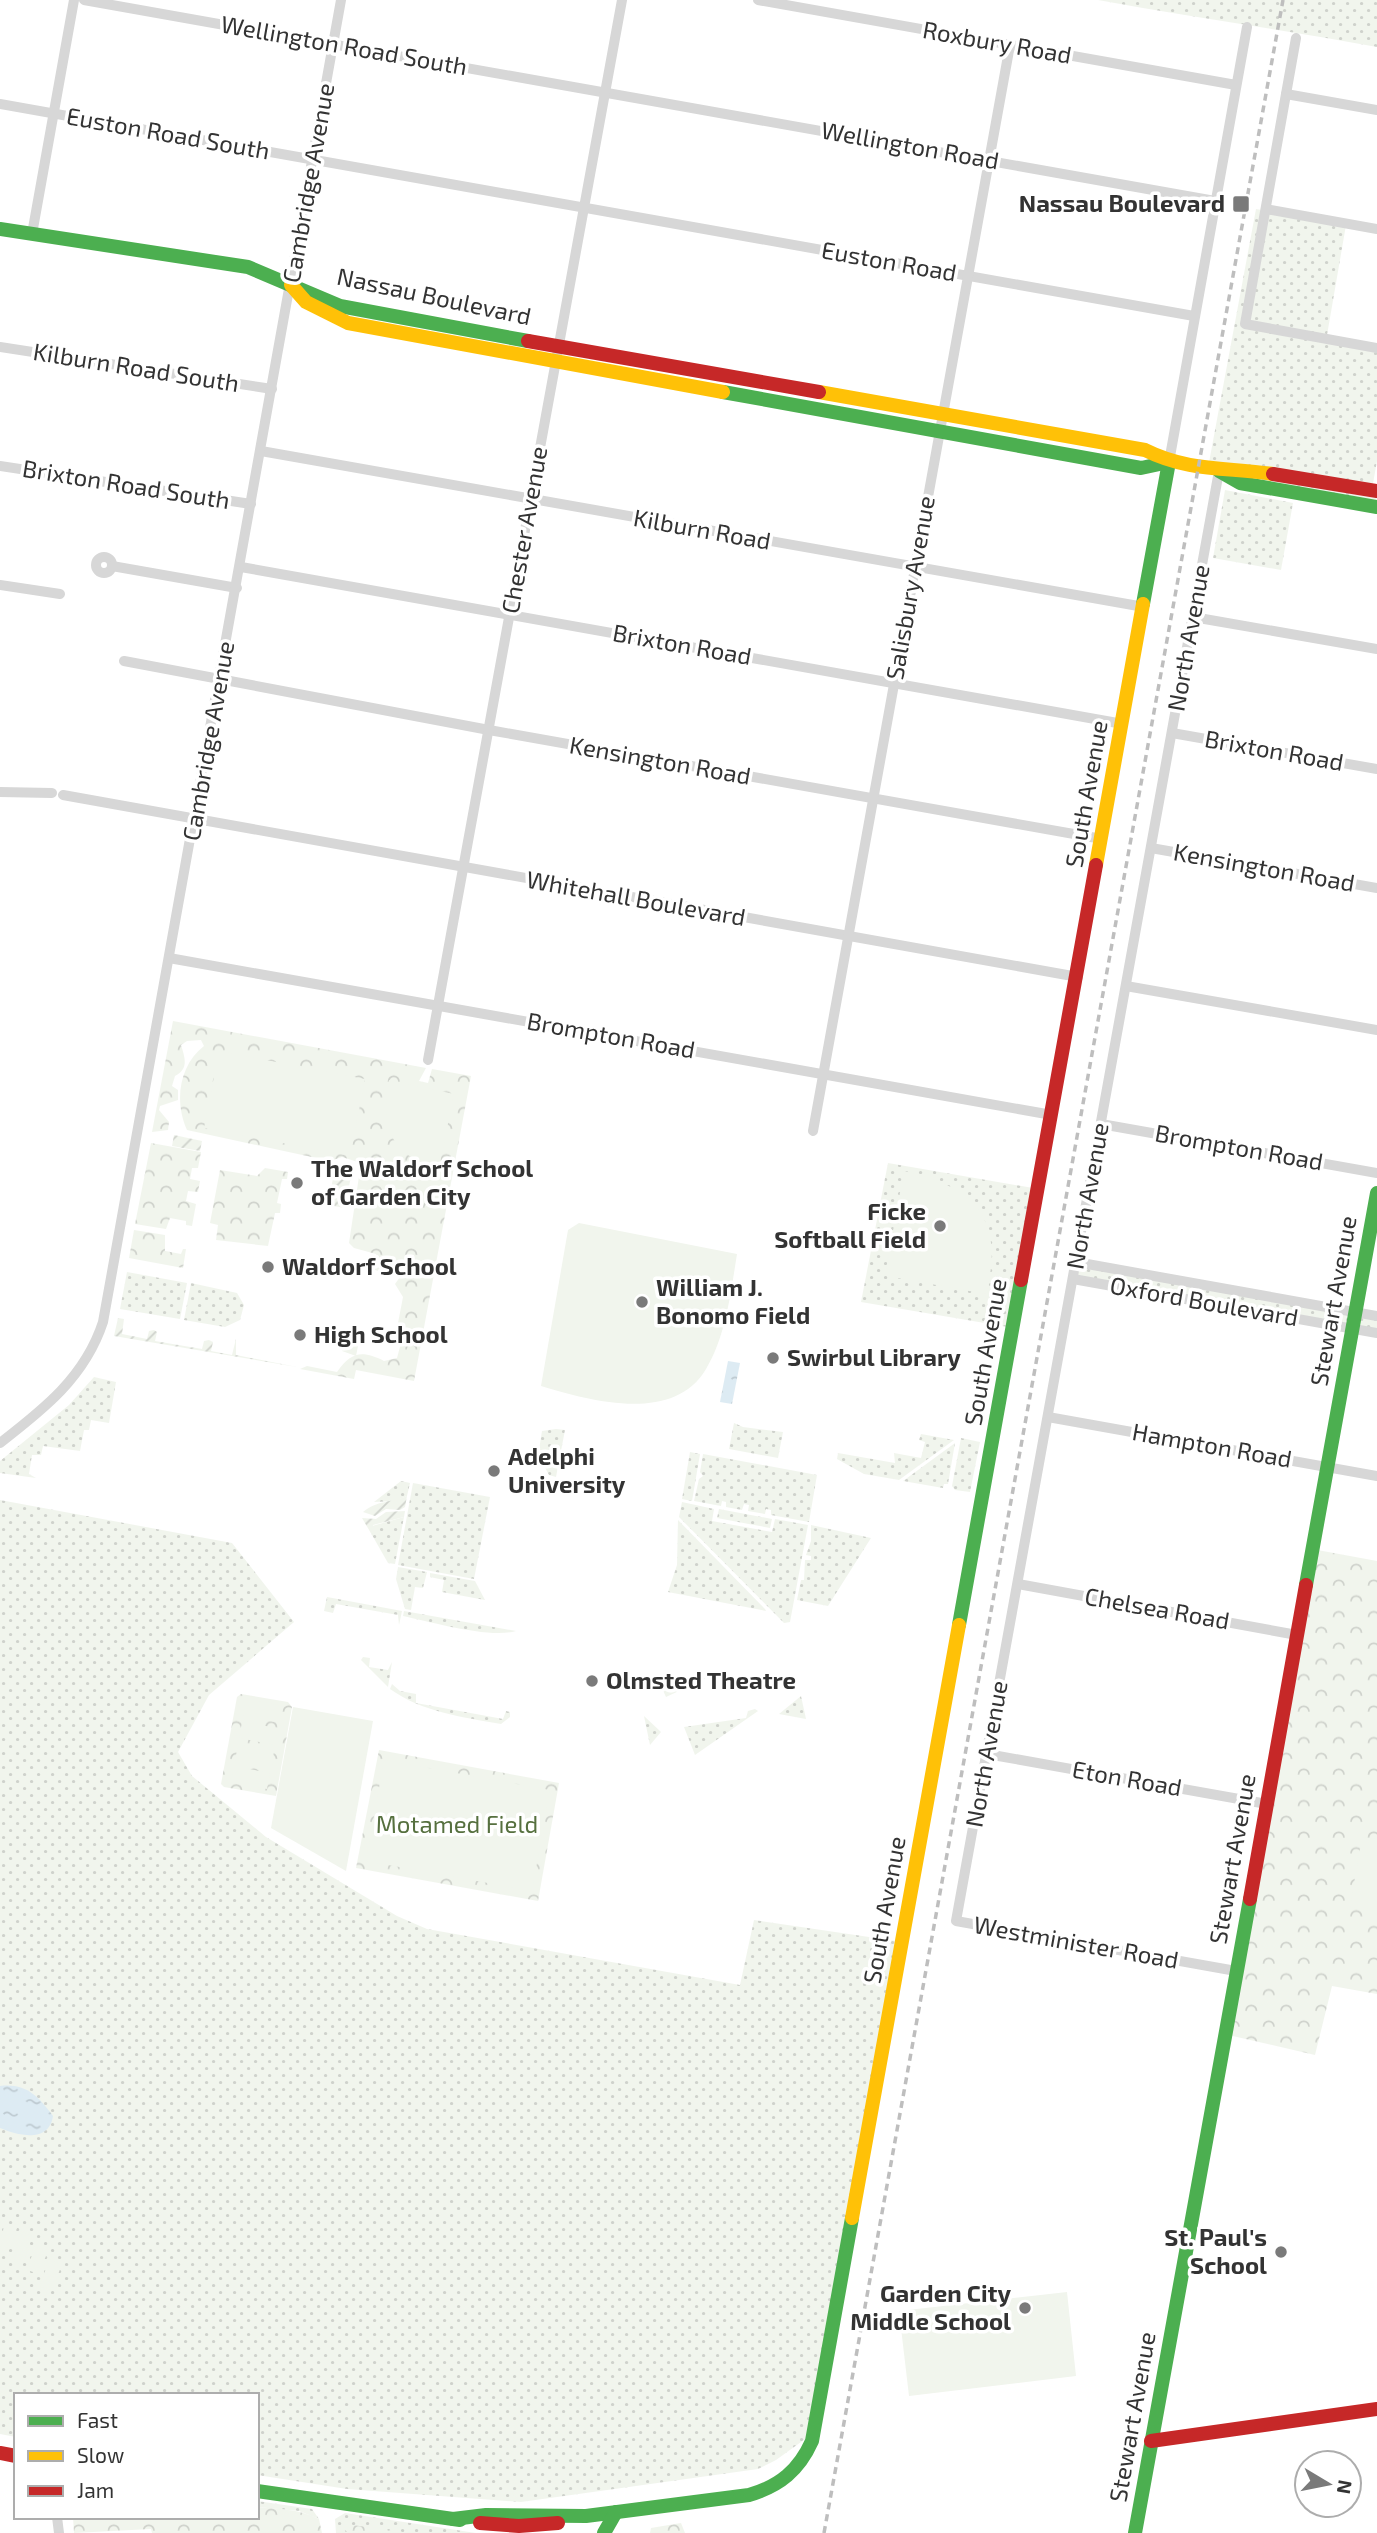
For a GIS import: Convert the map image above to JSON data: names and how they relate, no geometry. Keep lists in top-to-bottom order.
{
  "streets": {
    "main road": ["Nassau Boulevard", "South Avenue", "Stewart Avenue"],
    "street": [
      "Roxbury Road",
      "Wellington Road South",
      "Euston Road South",
      "Wellington Road",
      "Cambridge Avenue",
      "Euston Road",
      "Kilburn Road South",
      "Brixton Road South",
      "Chester Avenue",
      "Kilburn Road",
      "Salisbury Avenue",
      "North Avenue",
      "Brixton Road",
      "Kensington Road",
      "Whitehall Boulevard",
      "Brompton Road",
      "Oxford Boulevard",
      "Hampton Road",
      "Chelsea Road",
      "Eton Road",
      "Westminister Road"
    ]
  },
  "crossings": [
    ["Roxbury Road", "Salisbury Avenue"],
    ["Roxbury Road", "South Avenue"],
    ["Wellington Road South", "Wellington Road"],
    ["Wellington Road South", "Cambridge Avenue"],
    ["Wellington Road South", "Chester Avenue"],
    ["Euston Road South", "Cambridge Avenue"],
    ["Euston Road South", "Euston Road"],
    ["Euston Road South", "Chester Avenue"],
    ["Wellington Road", "Chester Avenue"],
    ["Wellington Road", "Salisbury Avenue"],
    ["Wellington Road", "South Avenue"],
    ["Cambridge Avenue", "Nassau Boulevard"],
    ["Cambridge Avenue", "Kilburn Road South"],
    ["Cambridge Avenue", "Brixton Road South"],
    ["Cambridge Avenue", "Kilburn Road"],
    ["Cambridge Avenue", "Brixton Road"],
    ["Cambridge Avenue", "Kensington Road"],
    ["Cambridge Avenue", "Whitehall Boulevard"],
    ["Cambridge Avenue", "Brompton Road"],
    ["Euston Road", "Chester Avenue"],
    ["Euston Road", "Salisbury Avenue"],
    ["Euston Road", "South Avenue"],
    ["Nassau Boulevard", "Chester Avenue"],
    ["Nassau Boulevard", "Salisbury Avenue"],
    ["Nassau Boulevard", "North Avenue"],
    ["Nassau Boulevard", "South Avenue"],
    ["Chester Avenue", "Kilburn Road"],
    ["Chester Avenue", "Brixton Road"],
    ["Chester Avenue", "Kensington Road"],
    ["Chester Avenue", "Whitehall Boulevard"],
    ["Chester Avenue", "Brompton Road"],
    ["Kilburn Road", "Salisbury Avenue"],
    ["Kilburn Road", "South Avenue"],
    ["Salisbury Avenue", "Brixton Road"],
    ["Salisbury Avenue", "Kensington Road"],
    ["Salisbury Avenue", "Whitehall Boulevard"],
    ["Salisbury Avenue", "Brompton Road"],
    ["North Avenue", "Brixton Road"],
    ["North Avenue", "Kensington Road"],
    ["North Avenue", "Brompton Road"],
    ["North Avenue", "Oxford Boulevard"],
    ["North Avenue", "Hampton Road"],
    ["North Avenue", "Chelsea Road"],
    ["North Avenue", "Eton Road"],
    ["North Avenue", "Westminister Road"],
    ["Brixton Road", "South Avenue"],
    ["Kensington Road", "South Avenue"],
    ["South Avenue", "Whitehall Boulevard"],
    ["South Avenue", "Brompton Road"],
    ["Stewart Avenue", "Oxford Boulevard"],
    ["Stewart Avenue", "Hampton Road"],
    ["Stewart Avenue", "Chelsea Road"],
    ["Stewart Avenue", "Eton Road"],
    ["Stewart Avenue", "Westminister Road"]
  ],
  "parks": ["Motamed Field"],
  "places": {
    "transit": ["Nassau Boulevard"],
    "other": [
      "The Waldorf School of Garden City",
      "Ficke Softball Field",
      "Waldorf School",
      "William J. Bonomo Field",
      "High School",
      "Swirbul Library",
      "Adelphi University",
      "Olmsted Theatre",
      "St. Paul's School",
      "Garden City Middle School"
    ]
  },
  "legend": ["Fast", "Slow", "Jam"],
  "north": "right"
}
